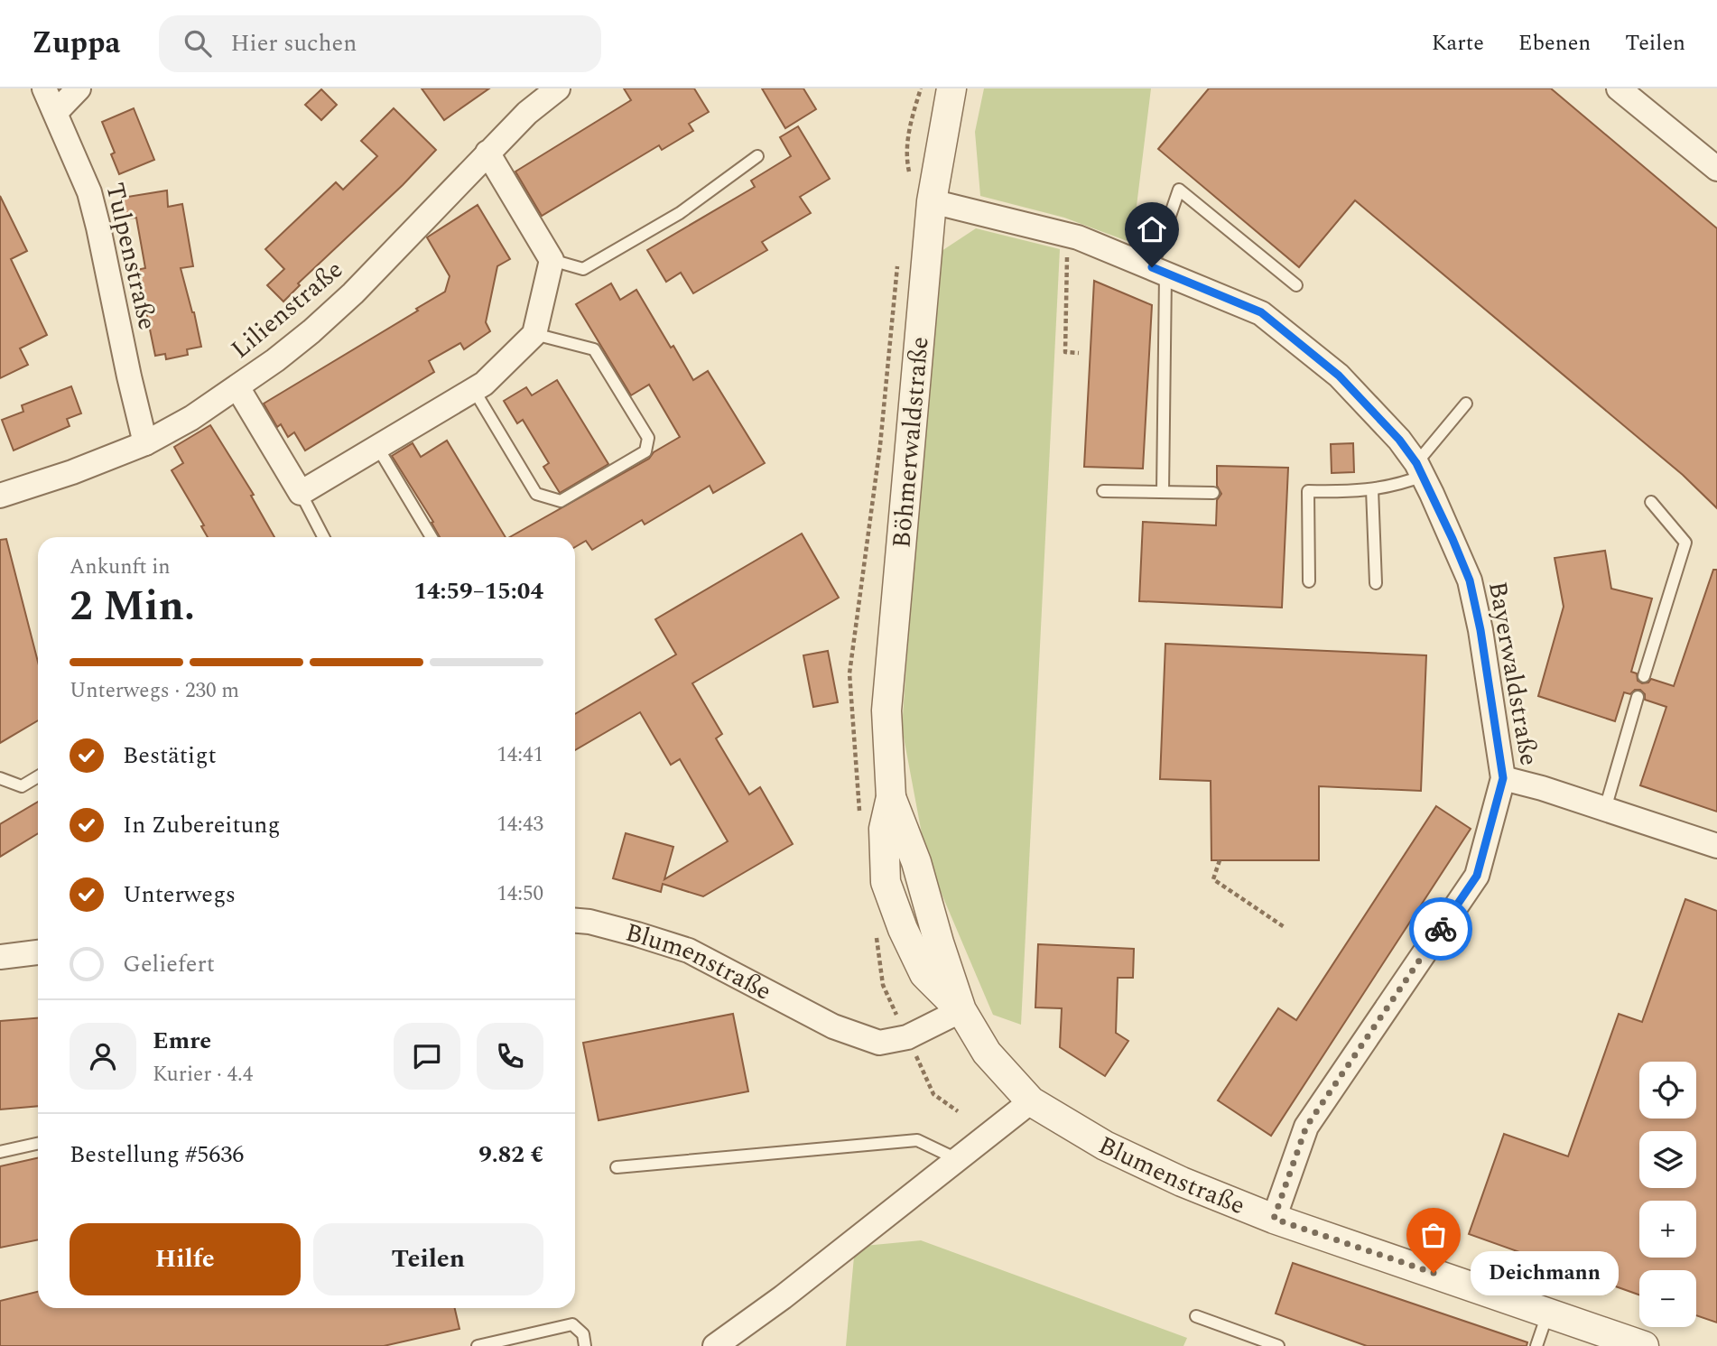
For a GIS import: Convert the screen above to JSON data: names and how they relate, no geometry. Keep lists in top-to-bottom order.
{
  "streets": {
    "street": [
      "Tulpenstraße",
      "Lilienstraße",
      "Böhmerwaldstraße",
      "Bayerwaldstraße",
      "Blumenstraße"
    ]
  },
  "crossings": [
    ["Tulpenstraße", "Lilienstraße"],
    ["Böhmerwaldstraße", "Bayerwaldstraße"],
    ["Böhmerwaldstraße", "Blumenstraße"],
    ["Bayerwaldstraße", "Blumenstraße"]
  ],
  "places": ["Deichmann"],
  "page": {
    "header": "Zuppa",
    "search": "Hier suchen",
    "nav": ["Karte", "Ebenen", "Teilen"],
    "heading": ["2 Min.", "Ankunft in", "14:59–15:04"],
    "panel": [
      "Emre",
      "Kurier · 4.4",
      "Bestellung #5636",
      "9.82 €"
    ],
    "bar": "Unterwegs · 230 m",
    "list": [
      ["Bestätigt", "14:41"],
      ["In Zubereitung", "14:43"],
      ["Unterwegs", "14:50"],
      "Geliefert"
    ],
    "map_buttons": ["+", "−"],
    "buttons": ["Hilfe", "Teilen"],
    "bubble": "Deichmann"
  }
}
